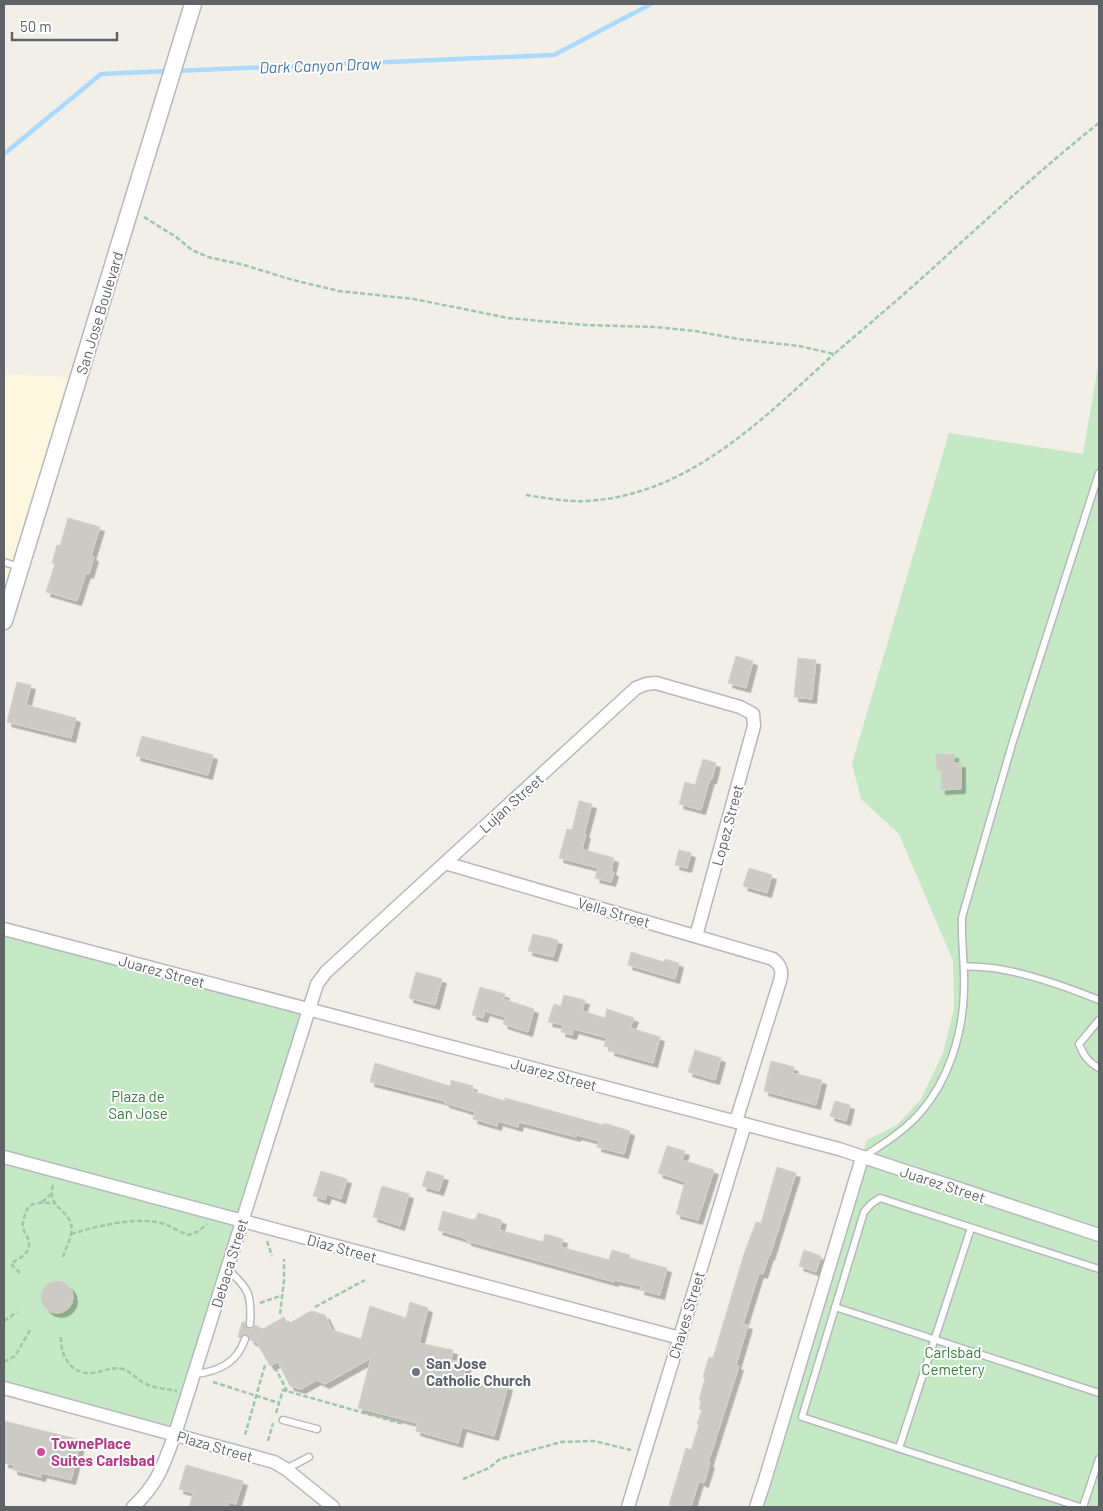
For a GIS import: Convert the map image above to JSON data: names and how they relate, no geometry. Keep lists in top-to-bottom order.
{
  "streets": {
    "street": [
      "San Jose Boulevard",
      "Lujan Street",
      "Lopez Street",
      "Vella Street",
      "Juarez Street",
      "Diaz Street",
      "Debaca Street",
      "Chaves Street",
      "Plaza Street"
    ]
  },
  "crossings": [
    ["Lujan Street", "Lopez Street"],
    ["Lujan Street", "Vella Street"],
    ["Lujan Street", "Juarez Street"],
    ["Lujan Street", "Debaca Street"],
    ["Lopez Street", "Vella Street"],
    ["Vella Street", "Chaves Street"],
    ["Juarez Street", "Debaca Street"],
    ["Juarez Street", "Chaves Street"],
    ["Diaz Street", "Debaca Street"],
    ["Diaz Street", "Chaves Street"],
    ["Debaca Street", "Plaza Street"]
  ],
  "water": ["Dark Canyon Draw"],
  "parks": ["Plaza de San Jose", "Carlsbad Cemetery"],
  "places": ["San Jose Catholic Church", "TownePlace Suites Carlsbad"],
  "scale_bar": "50 m"
}
